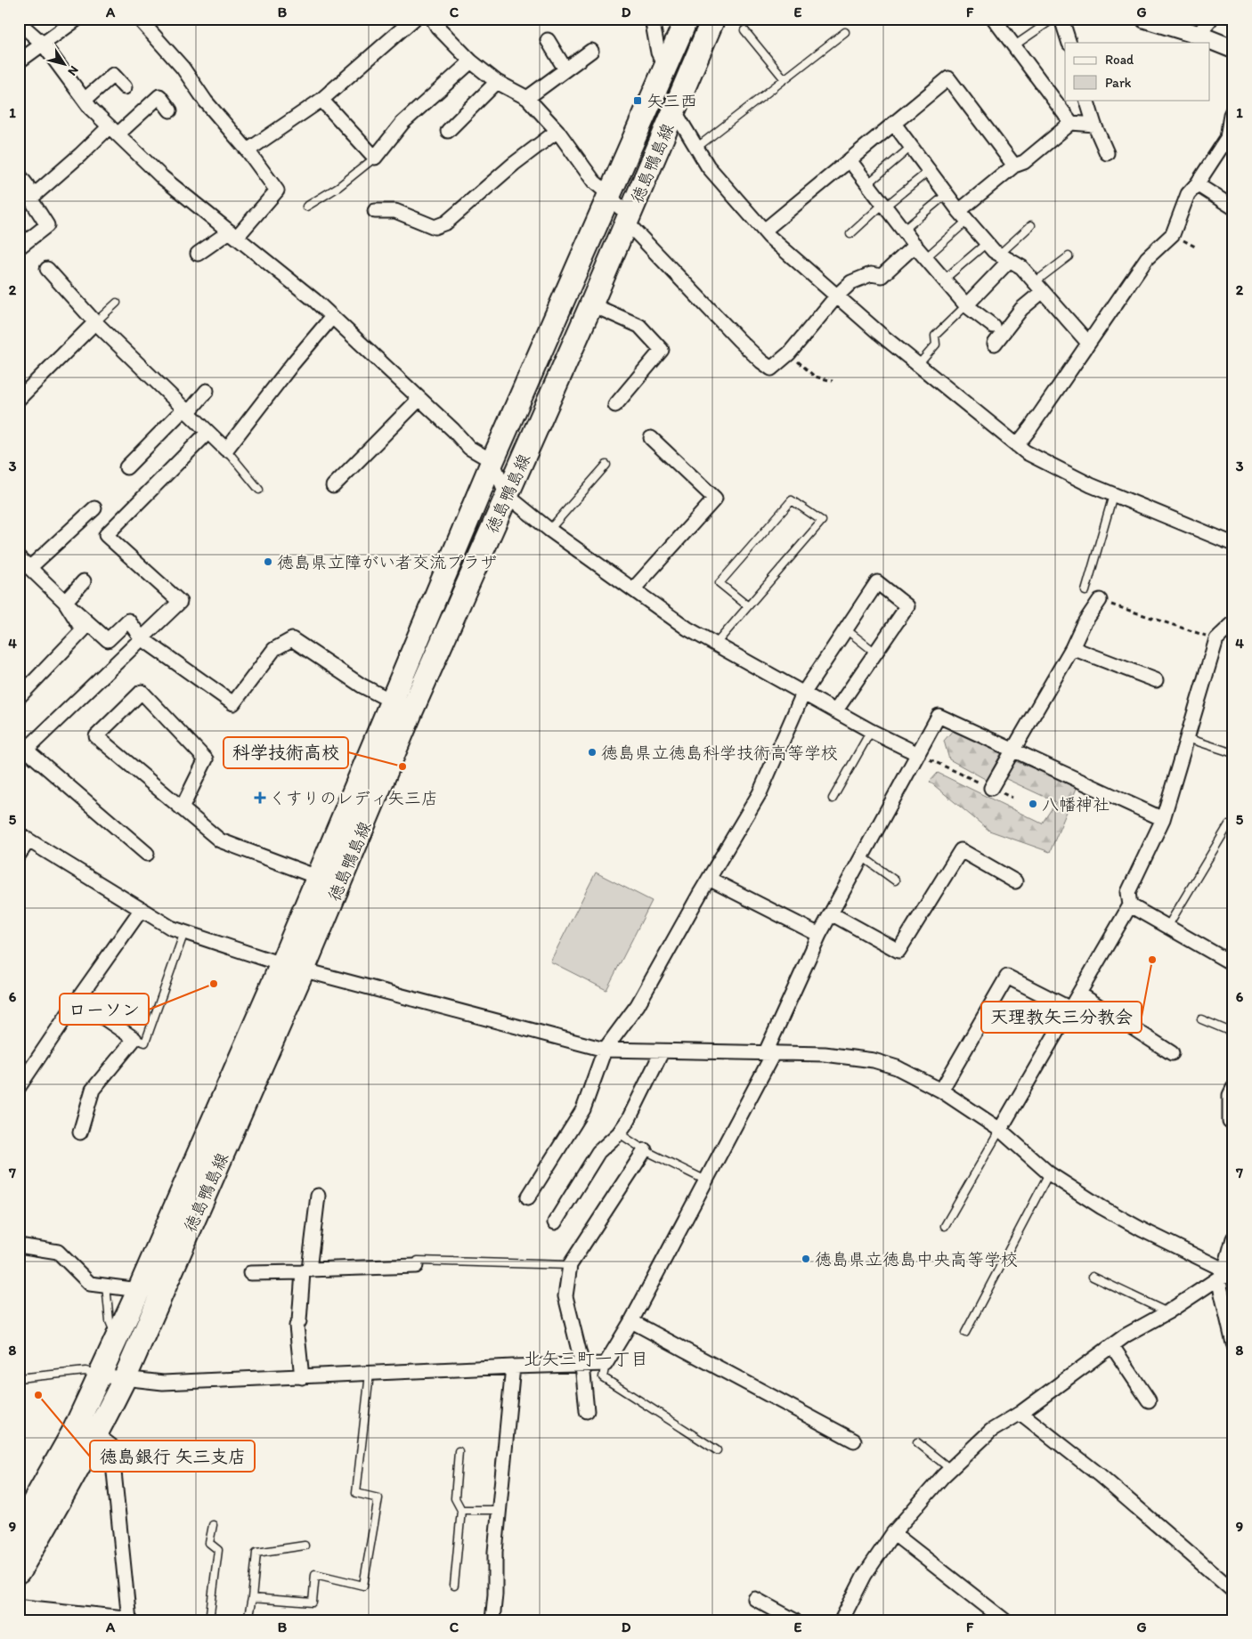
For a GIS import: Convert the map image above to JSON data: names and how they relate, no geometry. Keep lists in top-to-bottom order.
{
  "streets": {
    "main road": ["徳島鴨島線"]
  },
  "districts": ["北矢三町一丁目"],
  "places": {
    "transit": ["矢三西"],
    "other": [
      "徳島県立障がい者交流プラザ",
      "徳島県立徳島科学技術高等学校",
      "科学技術高校",
      "八幡神社",
      "天理教矢三分教会",
      "ローソン",
      "徳島県立徳島中央高等学校",
      "徳島銀行 矢三支店"
    ],
    "health": ["くすりのレディ矢三店"]
  },
  "legend": ["Road", "Park"],
  "north": "bottom right",
  "grid": {
    "columns": [
      "A",
      "B",
      "C",
      "D",
      "E",
      "F",
      "G"
    ],
    "rows": [
      "1",
      "2",
      "3",
      "4",
      "5",
      "6",
      "7",
      "8",
      "9"
    ]
  }
}
